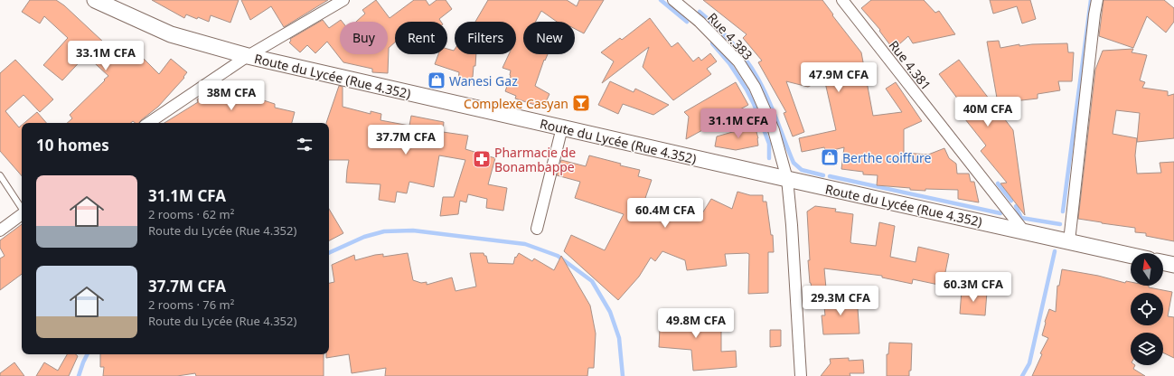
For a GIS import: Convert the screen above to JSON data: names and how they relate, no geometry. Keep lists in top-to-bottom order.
{
  "streets": {
    "main road": ["Route du Lycée (Rue 4.352)"],
    "street": ["Rue 4.383", "Rue 4.381"]
  },
  "crossings": [
    ["Rue 4.383", "Route du Lycée (Rue 4.352)"],
    ["Rue 4.381", "Route du Lycée (Rue 4.352)"]
  ],
  "places": {
    "shop": ["Wanesi Gaz", "Berthe coiffure"],
    "bar": ["Complexe Casyan"],
    "pharmacy": ["Pharmacie de Bonambappe"]
  },
  "north": "top",
  "page": {
    "chip": [
      "Buy",
      "Rent",
      "Filters",
      "New"
    ],
    "price": [
      "33.1M CFA",
      "47.9M CFA",
      "38M CFA",
      "40M CFA",
      "31.1M CFA",
      "37.7M CFA",
      "60.4M CFA",
      "60.3M CFA",
      "29.3M CFA",
      "49.8M CFA"
    ],
    "heading": "10 homes",
    "list": [
      {
        "name": "31.1M CFA",
        "note": "2 rooms · 62 m² · Route du Lycée (Rue 4.352)"
      },
      {
        "name": "37.7M CFA",
        "note": "2 rooms · 76 m² · Route du Lycée (Rue 4.352)"
      }
    ]
  }
}
